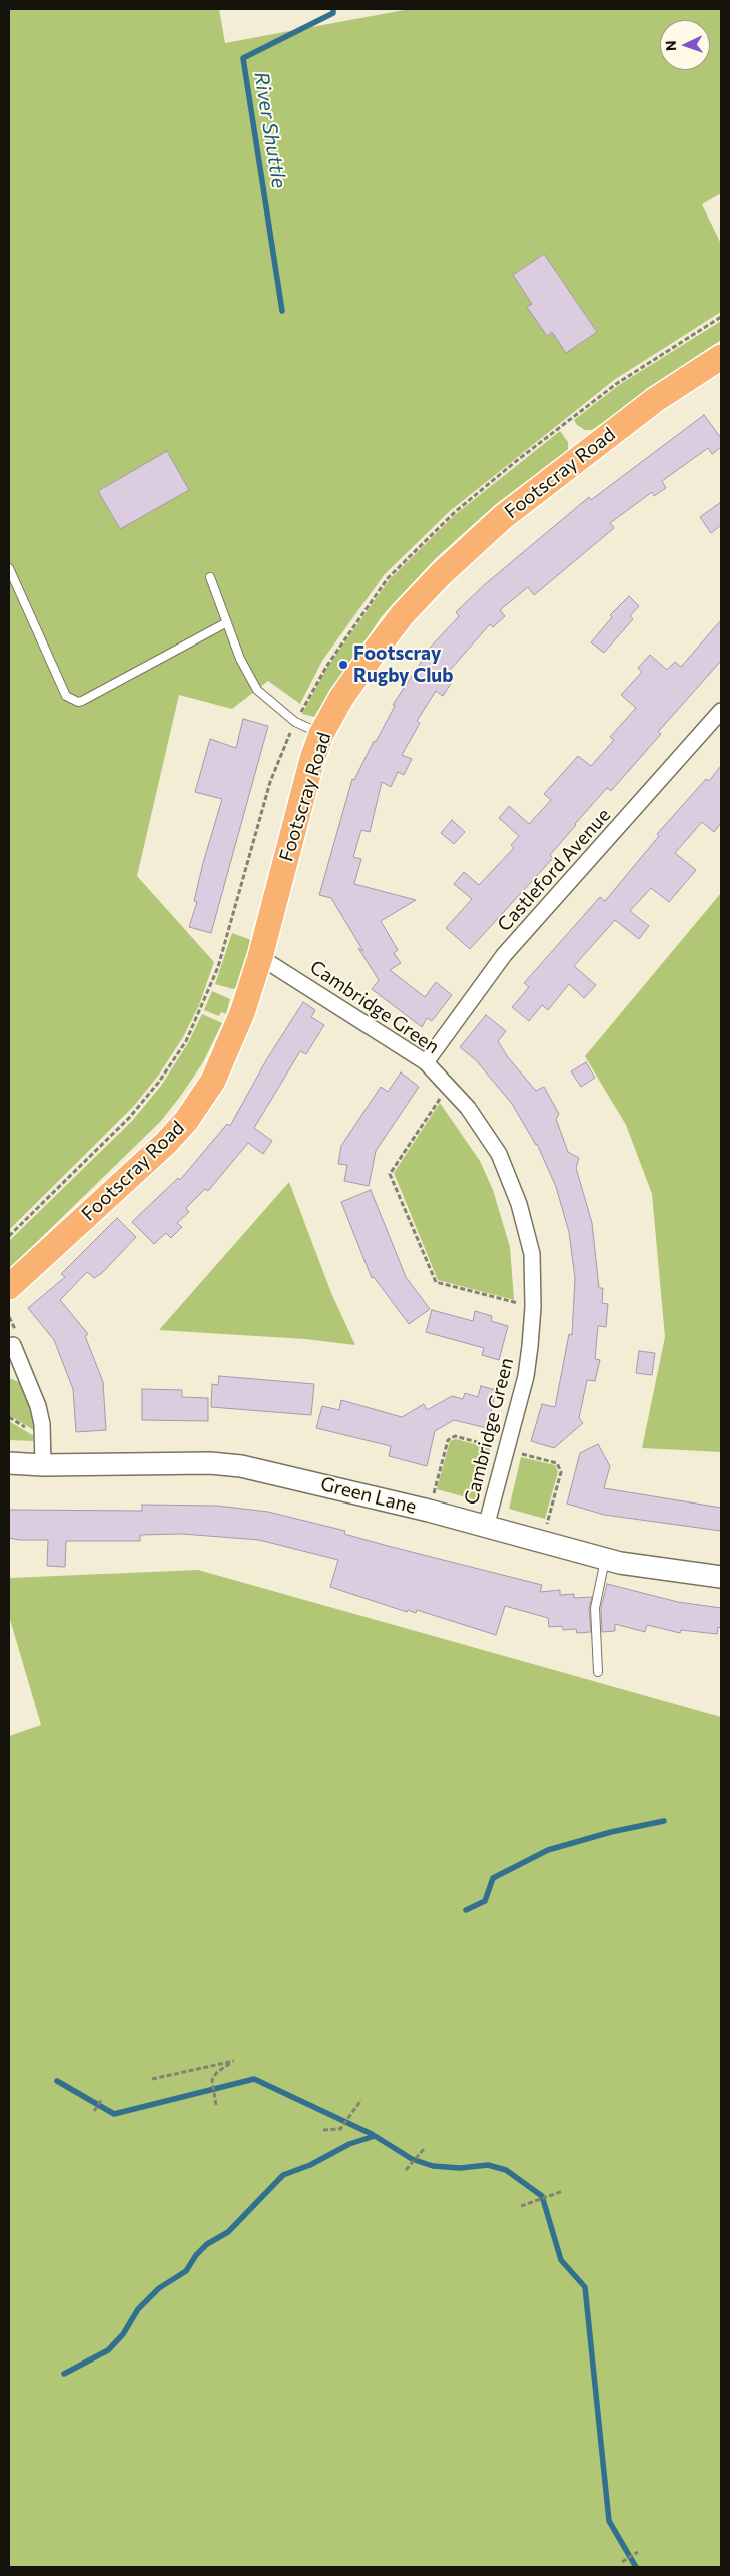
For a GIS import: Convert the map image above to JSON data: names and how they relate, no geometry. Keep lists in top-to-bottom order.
{
  "streets": {
    "main road": ["Footscray Road", "Green Lane"],
    "street": ["Castleford Avenue", "Cambridge Green"]
  },
  "crossings": [
    ["Footscray Road", "Cambridge Green"],
    ["Castleford Avenue", "Cambridge Green"],
    ["Cambridge Green", "Green Lane"]
  ],
  "water": ["River Shuttle"],
  "places": ["Footscray Rugby Club"],
  "north": "left"
}
